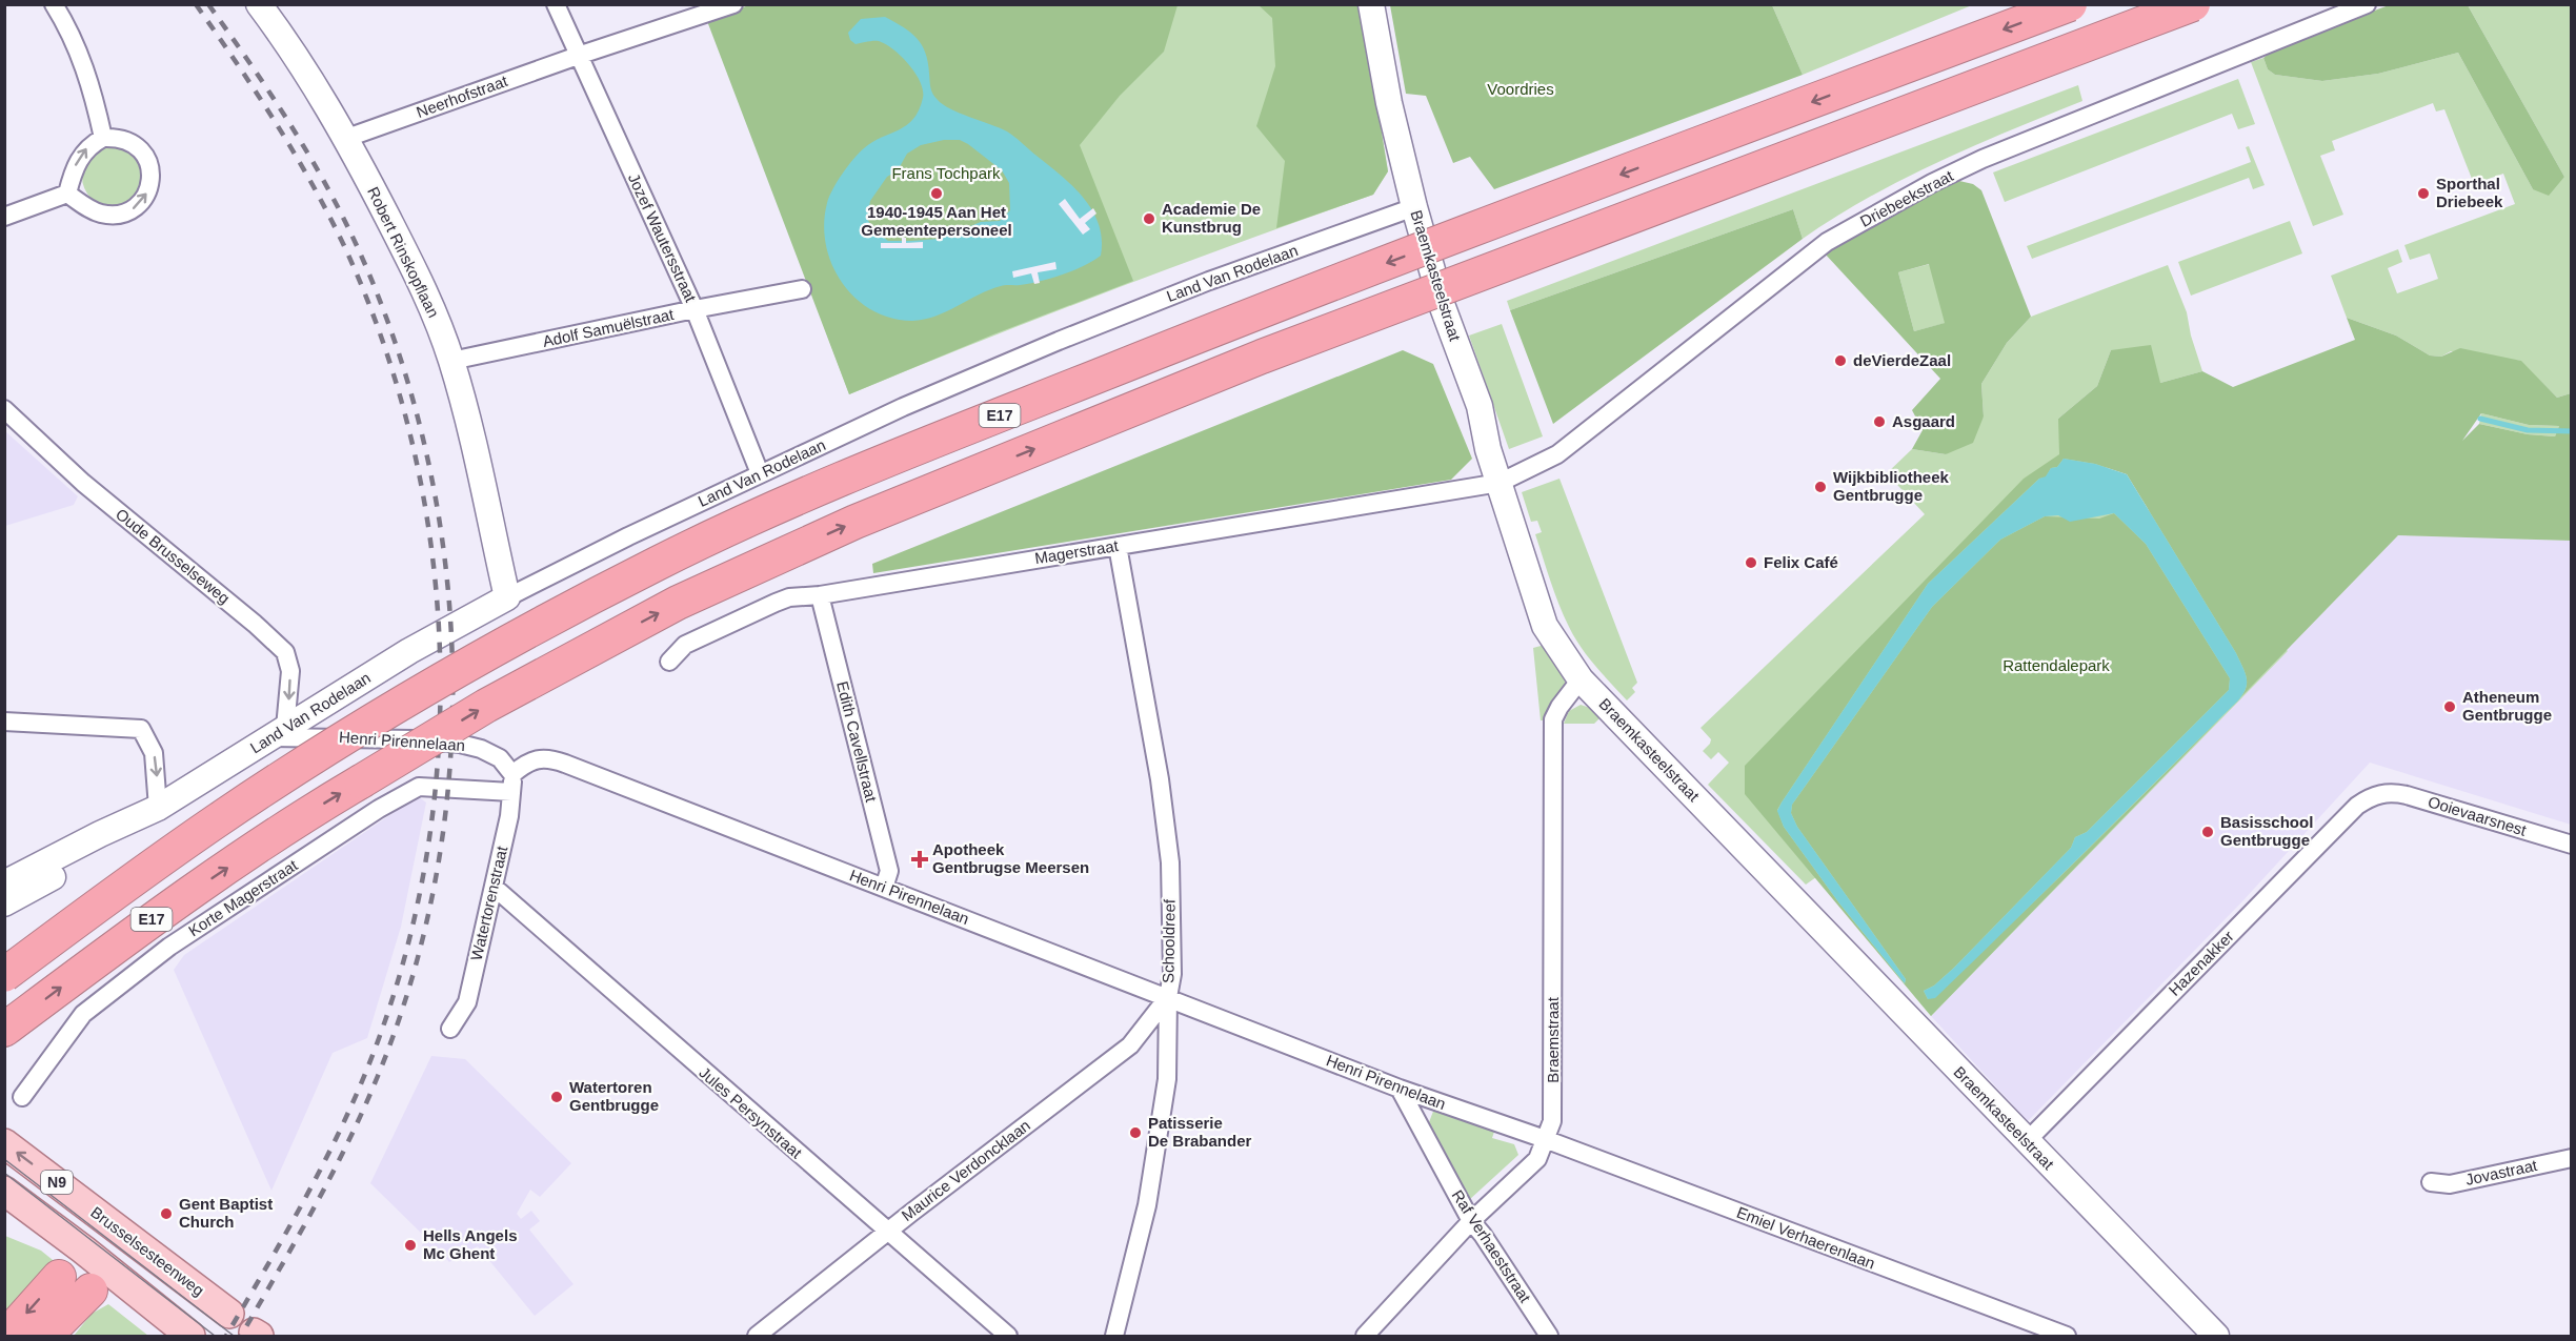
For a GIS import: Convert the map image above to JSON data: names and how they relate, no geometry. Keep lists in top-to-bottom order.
{
  "streets": {
    "highway": ["E17"],
    "main road": ["N9", "Brusselsesteenweg"],
    "street": [
      "Neerhofstraat",
      "Driebeekstraat",
      "Jozef Wautersstraat",
      "Robert Rinskopflaan",
      "Land Van Rodelaan",
      "Braemkasteelstraat",
      "Adolf Samuëlstraat",
      "Magerstraat",
      "Oude Brusselseweg",
      "Henri Pirennelaan",
      "Edith Cavellstraat",
      "Ooievaarsnest",
      "Korte Magerstraat",
      "Watertorenstraat",
      "Schooldreef",
      "Hazenakker",
      "Braemstraat",
      "Jules Persynstraat",
      "Maurice Verdoncklaan",
      "Jovastraat",
      "Emiel Verhaerenlaan",
      "Raf Verhaeststraat"
    ]
  },
  "crossings": [
    ["Neerhofstraat", "Jozef Wautersstraat"],
    ["Neerhofstraat", "Robert Rinskopflaan"],
    ["Driebeekstraat", "Braemkasteelstraat"],
    ["Driebeekstraat", "Magerstraat"],
    ["Jozef Wautersstraat", "Land Van Rodelaan"],
    ["Jozef Wautersstraat", "Adolf Samuëlstraat"],
    ["Robert Rinskopflaan", "Land Van Rodelaan"],
    ["Robert Rinskopflaan", "Adolf Samuëlstraat"],
    ["Land Van Rodelaan", "Braemkasteelstraat"],
    ["Land Van Rodelaan", "Oude Brusselseweg"],
    ["Land Van Rodelaan", "Henri Pirennelaan"],
    ["Braemkasteelstraat", "Magerstraat"],
    ["Braemkasteelstraat", "Hazenakker"],
    ["Braemkasteelstraat", "Braemstraat"],
    ["Magerstraat", "Edith Cavellstraat"],
    ["Magerstraat", "Schooldreef"],
    ["Oude Brusselseweg", "Henri Pirennelaan"],
    ["Henri Pirennelaan", "Edith Cavellstraat"],
    ["Henri Pirennelaan", "Korte Magerstraat"],
    ["Henri Pirennelaan", "Watertorenstraat"],
    ["Henri Pirennelaan", "Schooldreef"],
    ["Henri Pirennelaan", "Braemstraat"],
    ["Henri Pirennelaan", "Maurice Verdoncklaan"],
    ["Henri Pirennelaan", "Emiel Verhaerenlaan"],
    ["Henri Pirennelaan", "Raf Verhaeststraat"],
    ["Ooievaarsnest", "Hazenakker"],
    ["Korte Magerstraat", "Watertorenstraat"],
    ["Watertorenstraat", "Jules Persynstraat"],
    ["Schooldreef", "Maurice Verdoncklaan"],
    ["Braemstraat", "Emiel Verhaerenlaan"],
    ["Braemstraat", "Raf Verhaeststraat"],
    ["Jules Persynstraat", "Maurice Verdoncklaan"]
  ],
  "one_way": ["Oude Brusselseweg"],
  "parks": ["Voordries", "Frans Tochpark", "Rattendalepark"],
  "places": {
    "other": [
      "1940-1945 Aan Het Gemeentepersoneel",
      "Sporthal Driebeek",
      "Academie De Kunstbrug",
      "deVierdeZaal",
      "Asgaard",
      "Wijkbibliotheek Gentbrugge",
      "Felix Café",
      "Atheneum Gentbrugge",
      "Basisschool Gentbrugge",
      "Watertoren Gentbrugge",
      "Patisserie De Brabander",
      "Gent Baptist Church",
      "Hells Angels Mc Ghent"
    ],
    "health": ["Apotheek Gentbrugse Meersen"]
  }
}
